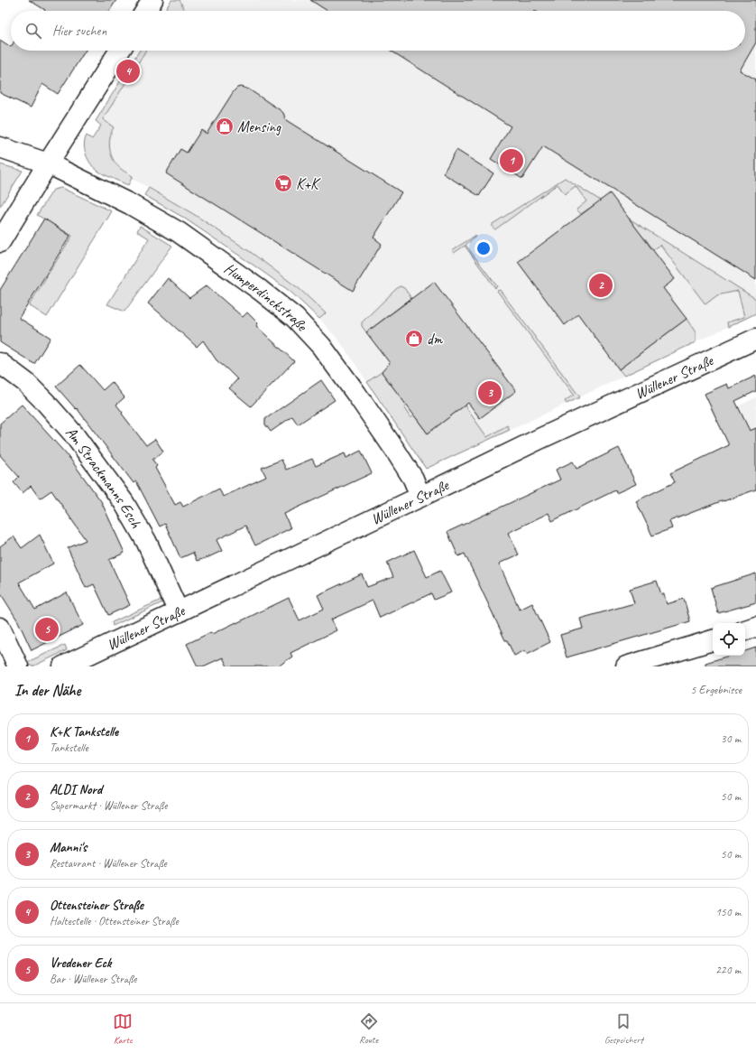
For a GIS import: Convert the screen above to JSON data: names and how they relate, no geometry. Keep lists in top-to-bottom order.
{
  "streets": {
    "street": ["Humperdinckstraße", "Wüllener Straße", "Am Strackmanns Esch"]
  },
  "crossings": [
    ["Humperdinckstraße", "Wüllener Straße"],
    ["Wüllener Straße", "Am Strackmanns Esch"]
  ],
  "places": {
    "shop": ["Mensing", "dm"],
    "supermarket": ["K+K"]
  },
  "page": {
    "search": "Hier suchen",
    "pins": [
      "4",
      "1",
      "2",
      "3",
      "5"
    ],
    "heading": ["In der Nähe", "5 Ergebnisse"],
    "list": [
      {
        "mark": "1",
        "name": "K+K Tankstelle",
        "note": "Tankstelle",
        "value": "30 m"
      },
      {
        "mark": "2",
        "name": "ALDI Nord",
        "note": "Supermarkt · Wüllener Straße",
        "value": "50 m"
      },
      {
        "mark": "3",
        "name": "Manni's",
        "note": "Restaurant · Wüllener Straße",
        "value": "50 m"
      },
      {
        "mark": "4",
        "name": "Ottensteiner Straße",
        "note": "Haltestelle · Ottensteiner Straße",
        "value": "150 m"
      },
      {
        "mark": "5",
        "name": "Vredener Eck",
        "note": "Bar · Wüllener Straße",
        "value": "220 m"
      }
    ],
    "nav": ["Karte", "Route", "Gespeichert"]
  }
}
